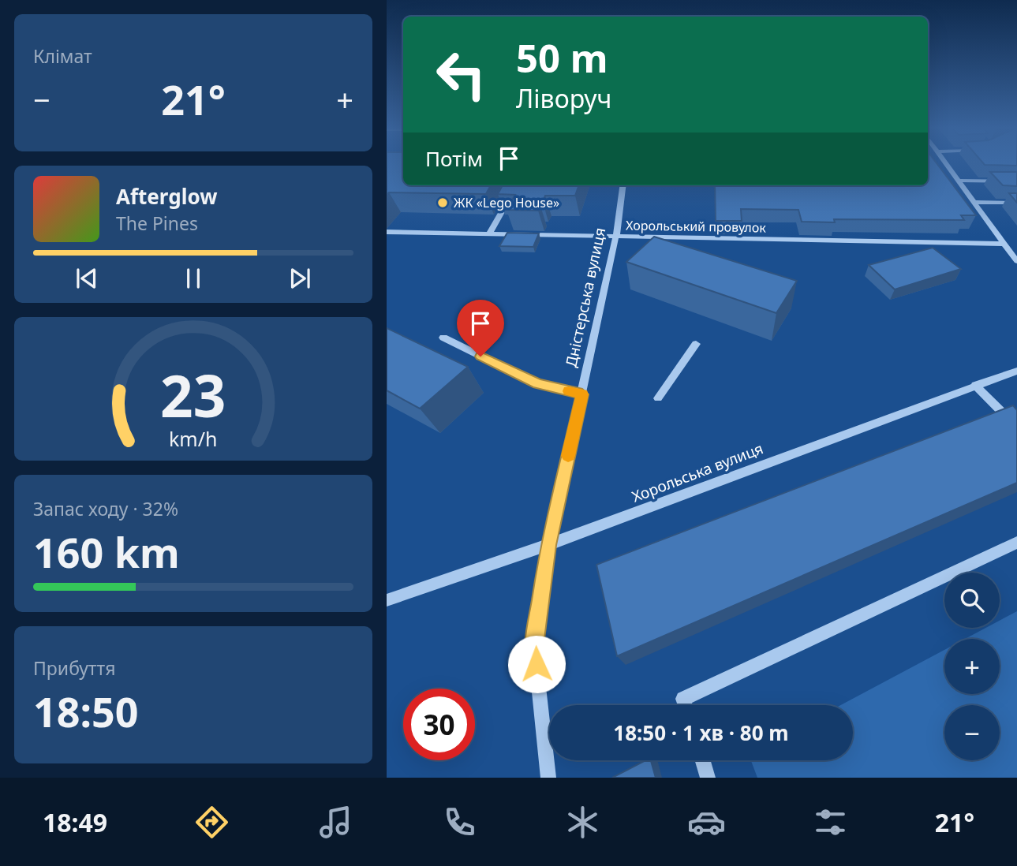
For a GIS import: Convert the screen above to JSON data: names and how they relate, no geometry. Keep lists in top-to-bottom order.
{
  "streets": {
    "street": ["Хорольський провулок", "Дністерська вулиця", "Хорольська вулиця"]
  },
  "crossings": [
    ["Хорольський провулок", "Дністерська вулиця"],
    ["Дністерська вулиця", "Хорольська вулиця"]
  ],
  "places": ["ЖК «Lego House»"],
  "page": {
    "tile": [
      "Клімат",
      ["Запас ходу · 32%", "160 km"],
      ["Прибуття", "18:50"]
    ],
    "turn": ["50 m", "Ліворуч"],
    "heat": ["−", "21°", "+"],
    "then": "Потім",
    "song": ["Afterglow", "The Pines"],
    "map_buttons": ["+", "−"],
    "limit": "30",
    "trip": "18:50 · 1 хв · 80 m",
    "tabs": ["18:49", "21°"],
    "gauge": ["23", "km/h"]
  }
}
